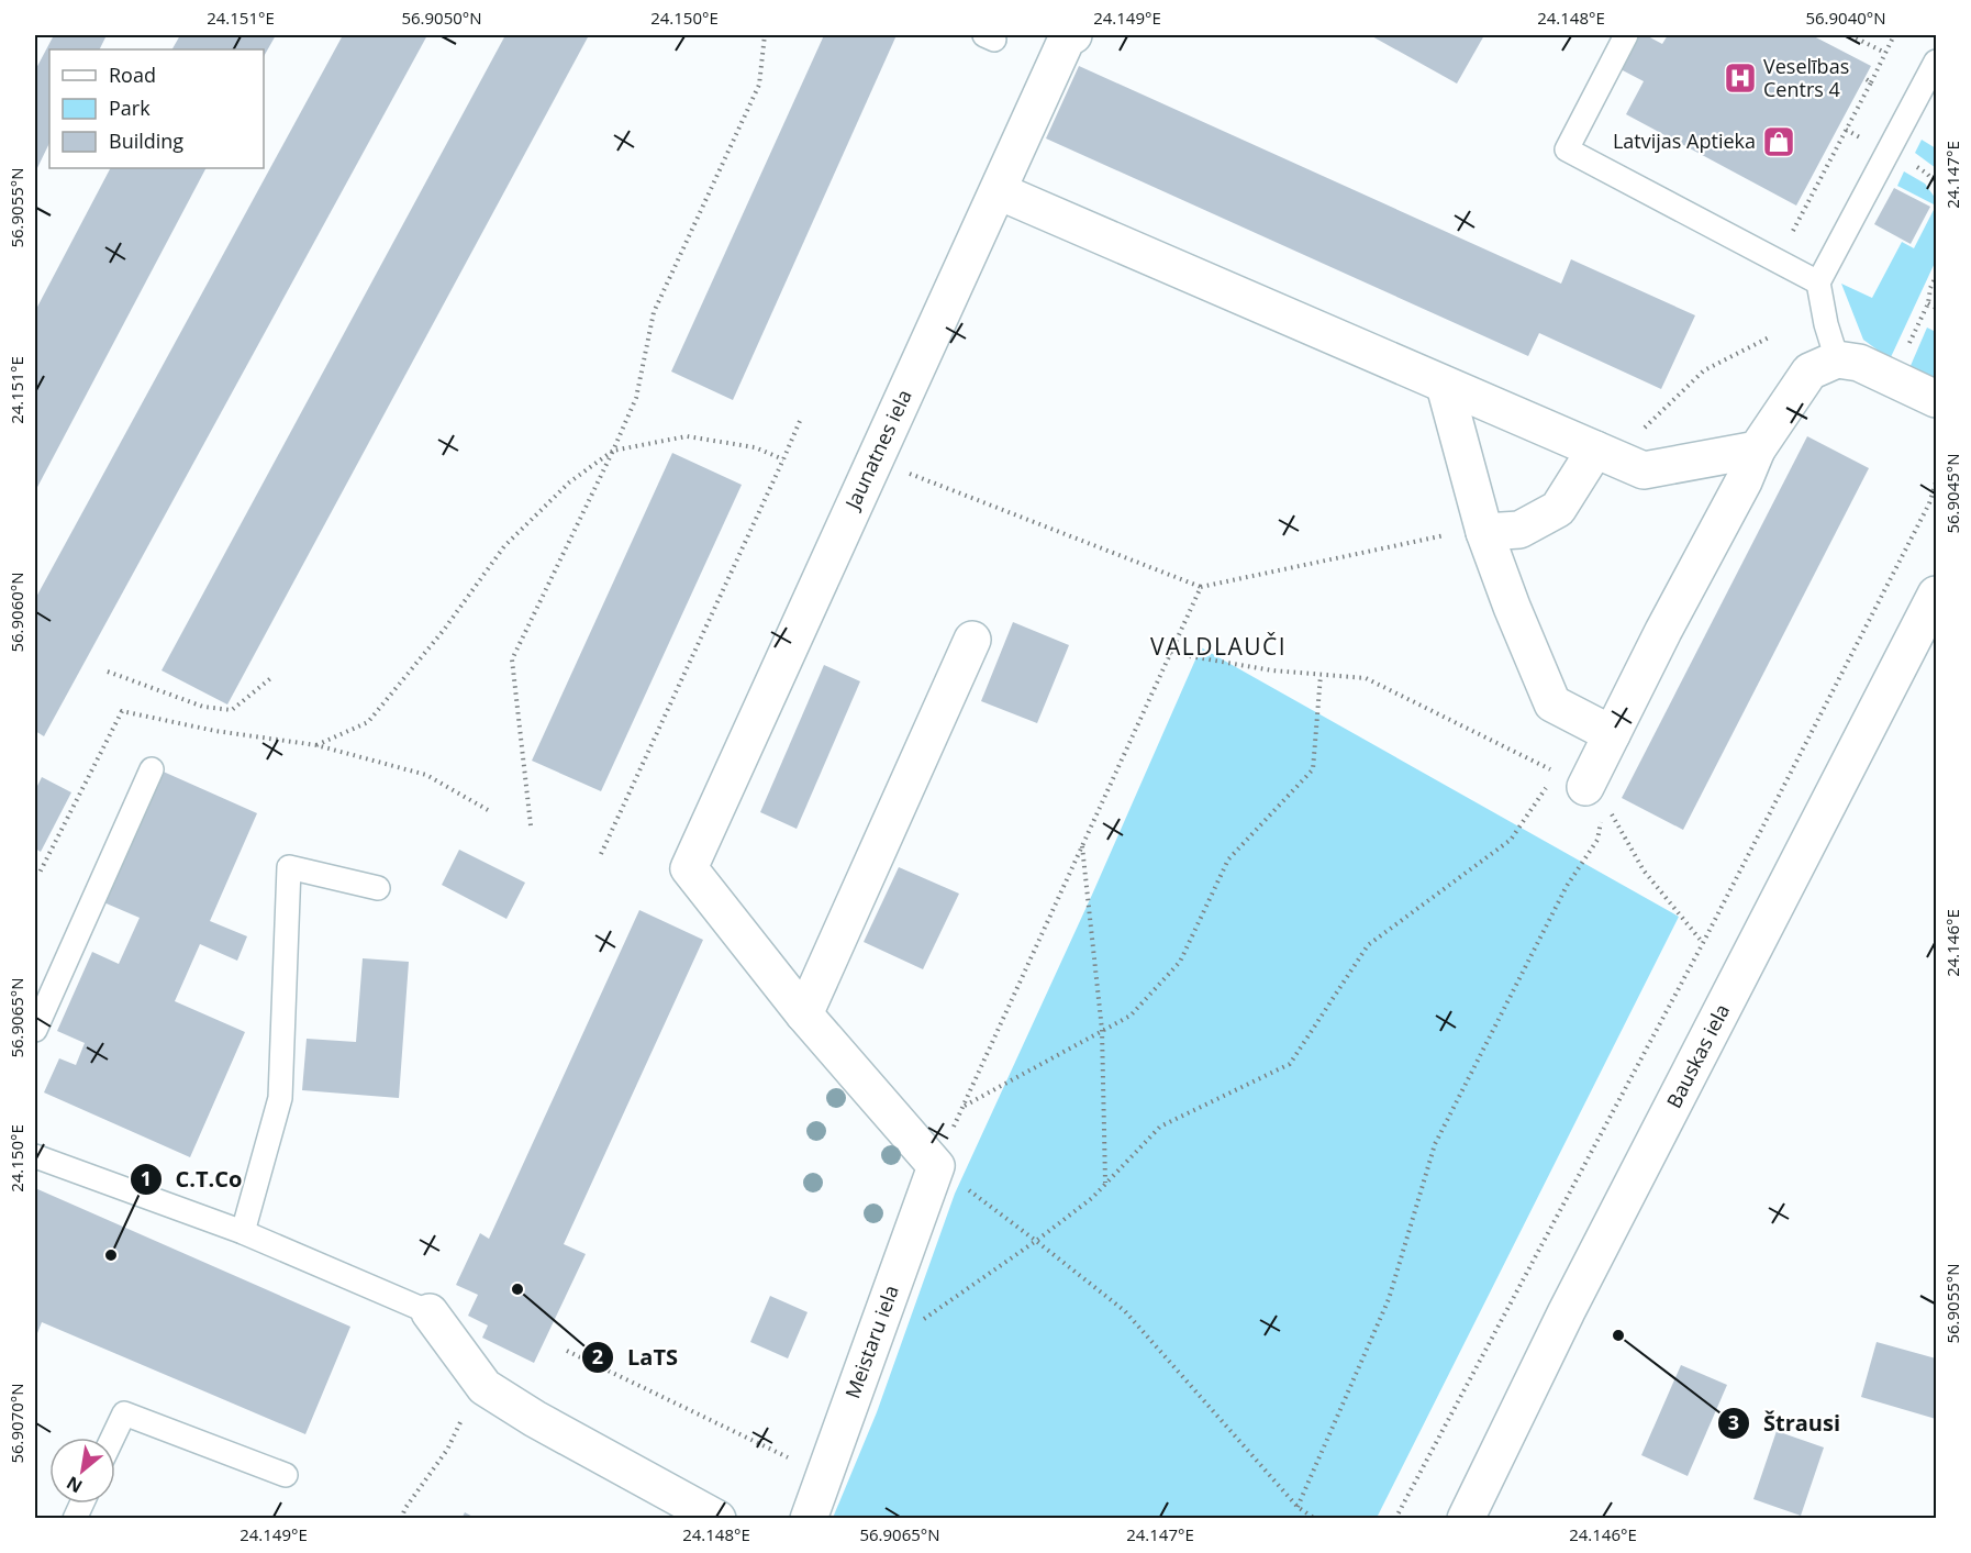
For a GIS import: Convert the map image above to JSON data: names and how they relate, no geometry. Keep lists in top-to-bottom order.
{
  "streets": {
    "street": ["Jaunatnes iela", "Bauskas iela", "Meistaru iela"]
  },
  "districts": ["VALDLAUČI"],
  "places": {
    "hospital": ["Veselības Centrs 4"],
    "shop": ["Latvijas Aptieka"],
    "other": ["C.T.Co", "LaTS", "Štrausi"]
  },
  "legend": ["Road", "Park", "Building"],
  "north": "bottom left",
  "coordinates": [
    "24.151°E",
    "56.9050°N",
    "24.150°E",
    "24.149°E",
    "24.148°E",
    "56.9040°N",
    "24.147°E",
    "56.9055°N",
    "56.9045°N",
    "56.9060°N",
    "24.146°E",
    "56.9065°N",
    "56.9070°N"
  ]
}
